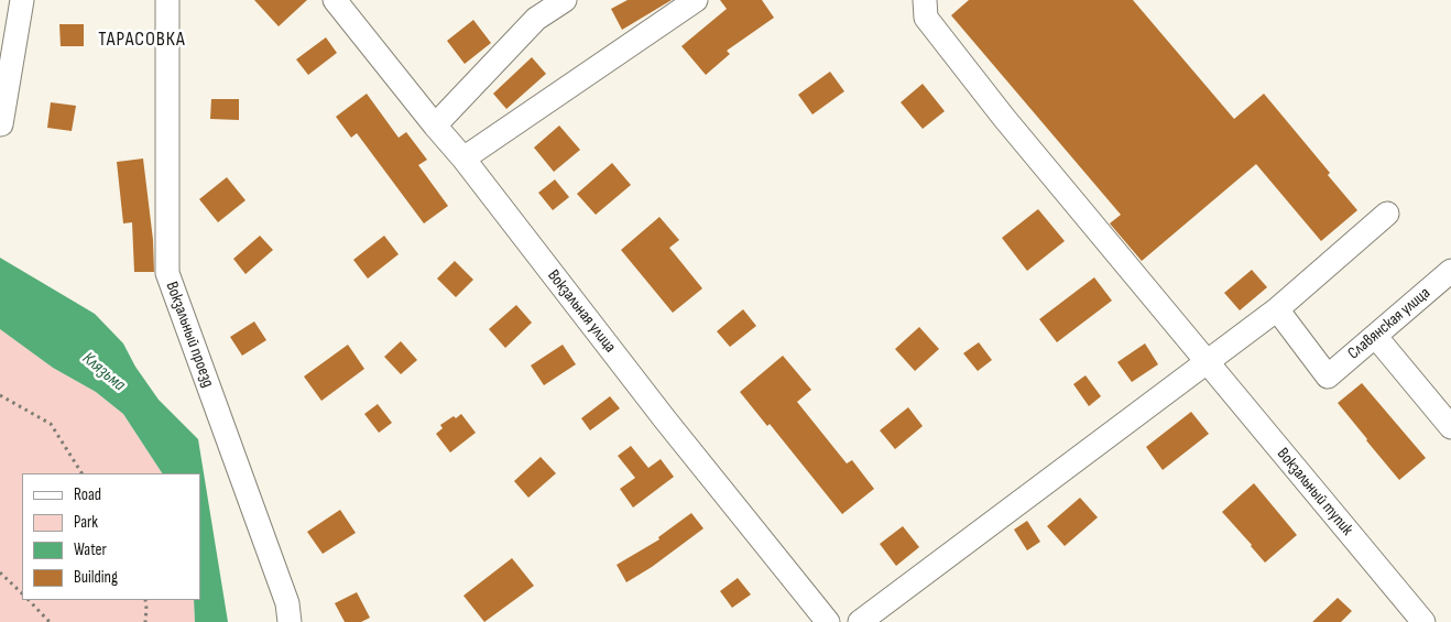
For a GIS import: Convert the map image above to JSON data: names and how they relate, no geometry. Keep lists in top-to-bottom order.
{
  "streets": {
    "street": [
      "Вокзальная улица",
      "Славянская улица",
      "Вокзальный проезд",
      "Вокзальный тупик"
    ]
  },
  "districts": ["ТАРАСОВКА"],
  "water": ["Клязьма"],
  "legend": [
    "Road",
    "Park",
    "Water",
    "Building"
  ]
}
